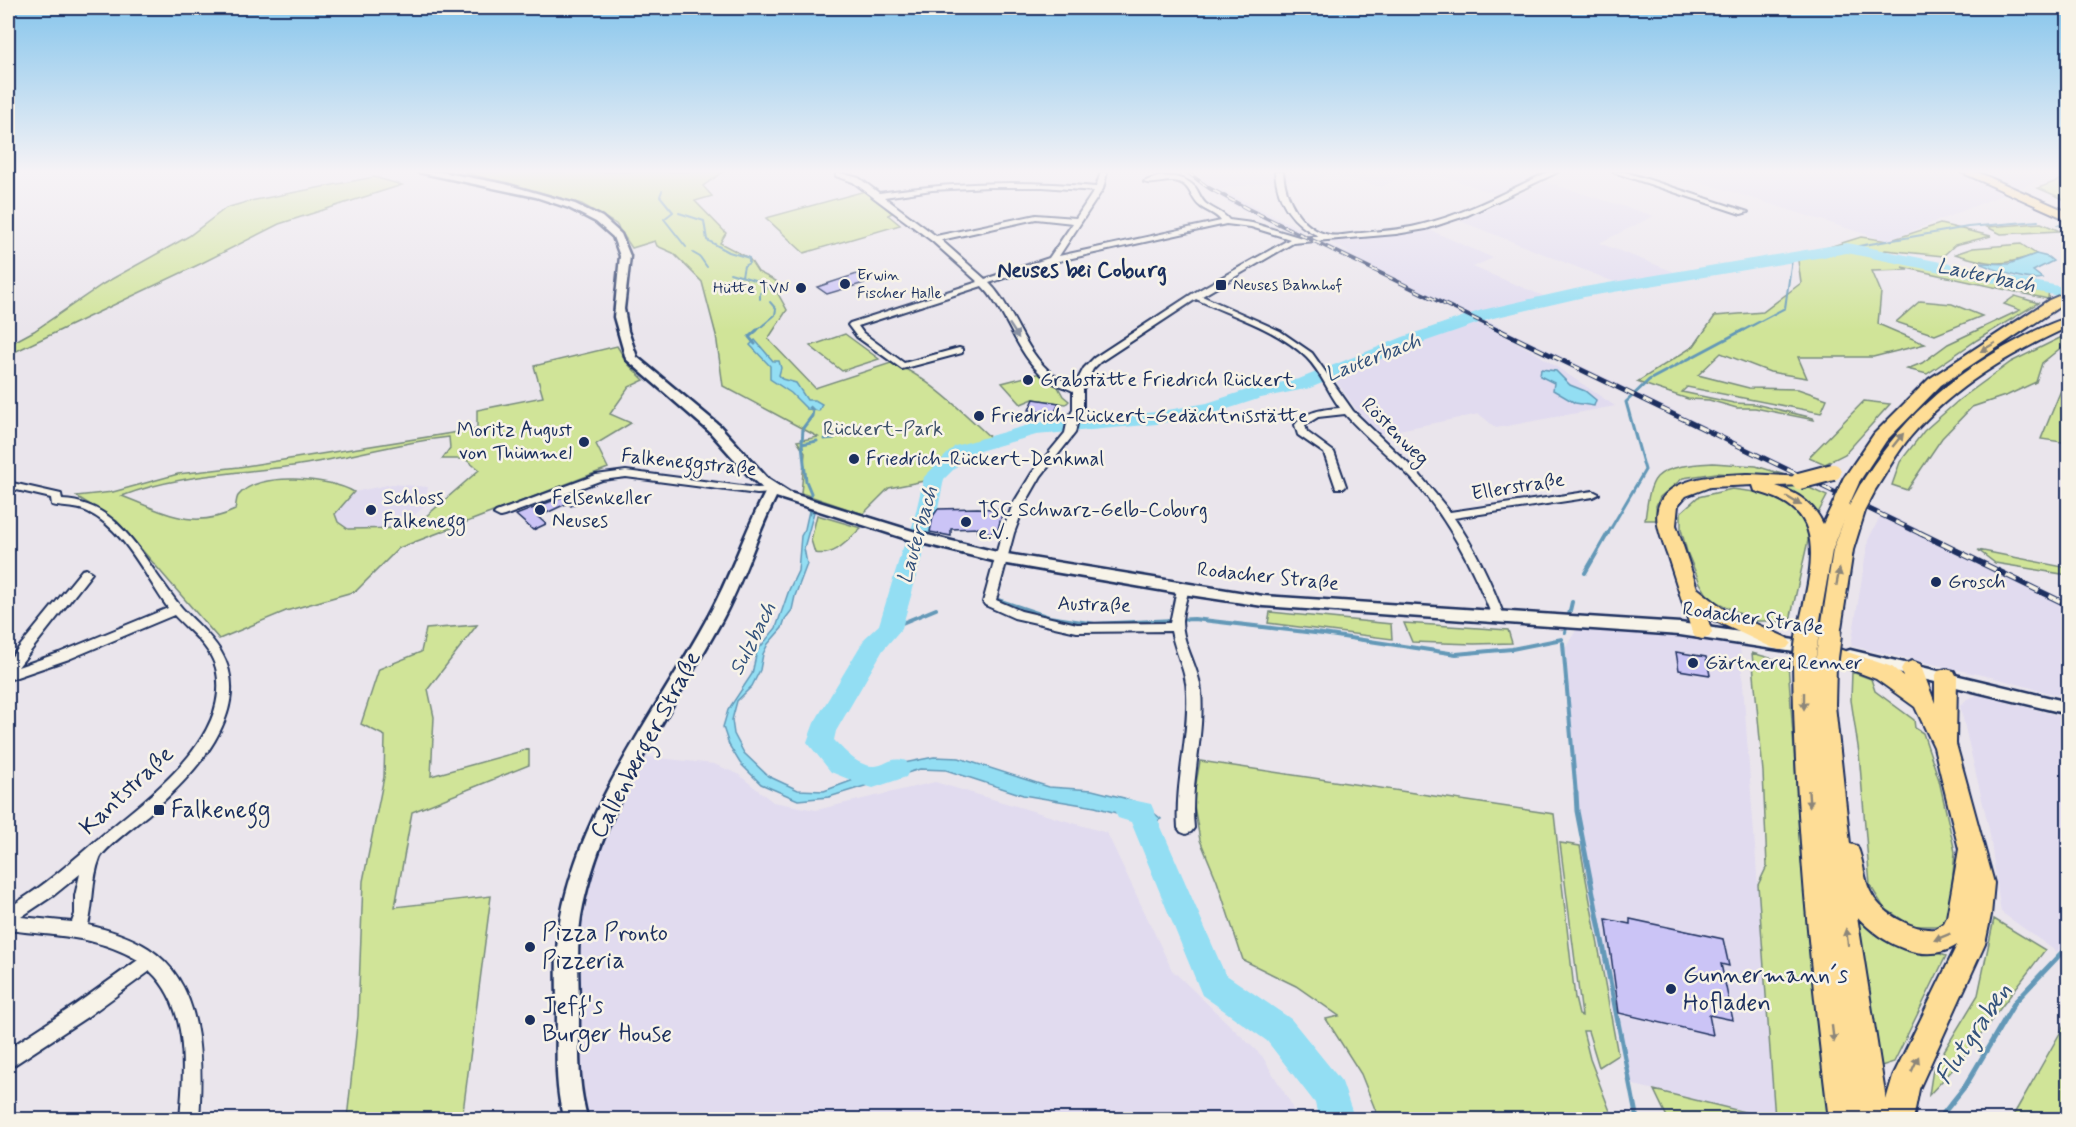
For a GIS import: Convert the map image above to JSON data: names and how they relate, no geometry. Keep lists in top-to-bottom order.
{
  "streets": {
    "street": [
      "Röstenweg",
      "Falkeneggstraße",
      "Ellerstraße",
      "Rodacher Straße",
      "Austraße",
      "Callenberger Straße",
      "Kantstraße"
    ]
  },
  "crossings": [
    ["Röstenweg", "Ellerstraße"],
    ["Röstenweg", "Rodacher Straße"],
    ["Falkeneggstraße", "Rodacher Straße"],
    ["Falkeneggstraße", "Callenberger Straße"],
    ["Rodacher Straße", "Austraße"],
    ["Rodacher Straße", "Callenberger Straße"]
  ],
  "districts": ["Neuses bei Coburg"],
  "water": ["Lauterbach", "Sulzbach", "Flutgraben"],
  "parks": ["Rückert-Park"],
  "places": {
    "other": [
      "Erwin Fischer Halle",
      "Hütte TVN",
      "Grabstätte Friedrich Rückert",
      "Friedrich-Rückert-Gedächtnisstätte",
      "Moritz August von Thümmel",
      "Friedrich-Rückert-Denkmal",
      "Schloss Falkenegg",
      "Felsenkeller Neuses",
      "TSC Schwarz-Gelb-Coburg e.V.",
      "Grosch",
      "Gärtnerei Renner",
      "Pizza Pronto Pizzeria",
      "Gunnermann´s Hofladen",
      "Jeff's Burger House"
    ],
    "transit": ["Neuses Bahnhof", "Falkenegg"]
  }
}
